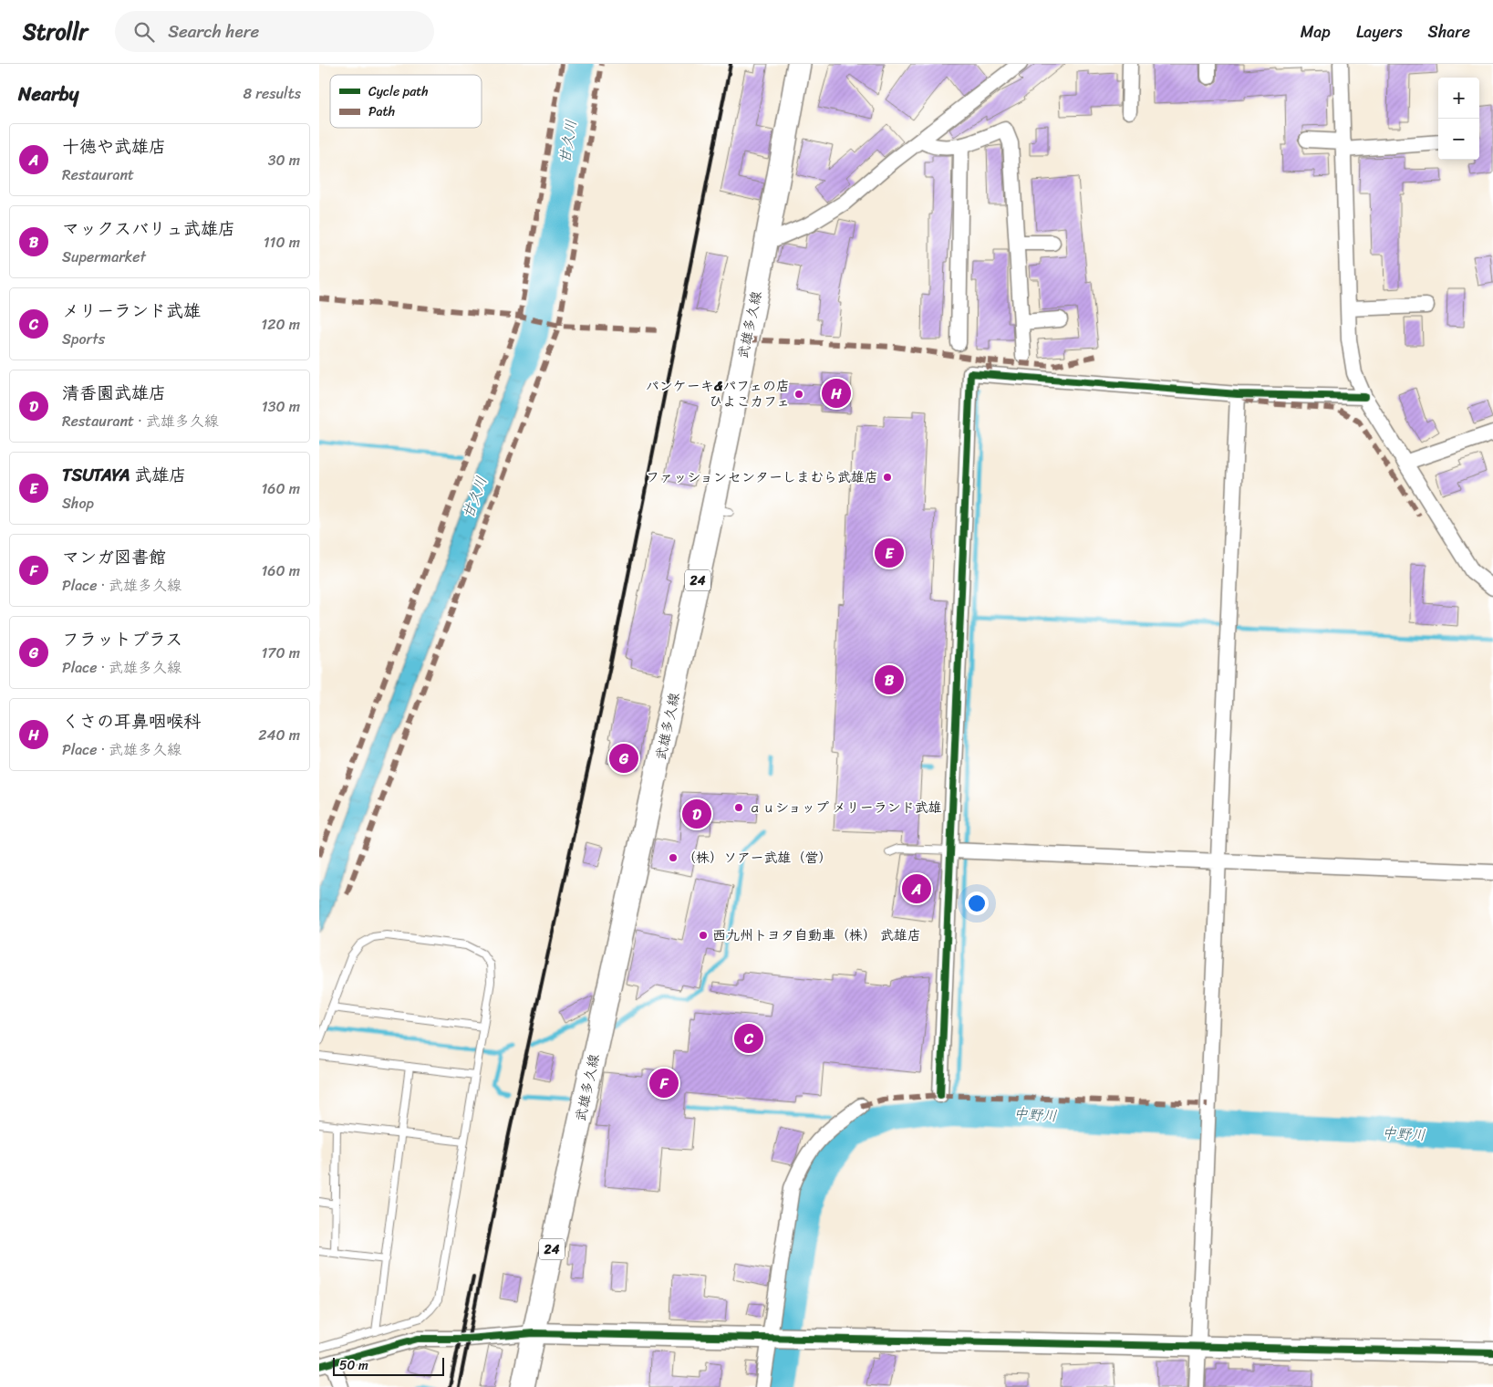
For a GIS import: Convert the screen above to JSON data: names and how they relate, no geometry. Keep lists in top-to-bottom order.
{
  "streets": {
    "main road": ["武雄多久線", "24"]
  },
  "water": ["甘久川", "中野川"],
  "places": [
    "パンケーキ&パフェの店 ひよこカフェ",
    "ファッションセンターしまむら武雄店",
    "ａｕショップ メリーランド武雄",
    "（株）ソアー武雄（営）",
    "西九州トヨタ自動車（株） 武雄店"
  ],
  "legend": ["Cycle path", "Path"],
  "scale_bar": "50 m",
  "page": {
    "header": "Strollr",
    "search": "Search here",
    "nav": ["Map", "Layers", "Share"],
    "heading": ["Nearby", "8 results"],
    "map_buttons": ["+", "−"],
    "list": [
      {
        "mark": "A",
        "name": "十徳や武雄店",
        "note": "Restaurant",
        "value": "30 m"
      },
      {
        "mark": "B",
        "name": "マックスバリュ武雄店",
        "note": "Supermarket",
        "value": "110 m"
      },
      {
        "mark": "C",
        "name": "メリーランド武雄",
        "note": "Sports",
        "value": "120 m"
      },
      {
        "mark": "D",
        "name": "清香園武雄店",
        "note": "Restaurant · 武雄多久線",
        "value": "130 m"
      },
      {
        "mark": "E",
        "name": "TSUTAYA 武雄店",
        "note": "Shop",
        "value": "160 m"
      },
      {
        "mark": "F",
        "name": "マンガ図書館",
        "note": "Place · 武雄多久線",
        "value": "160 m"
      },
      {
        "mark": "G",
        "name": "フラットプラス",
        "note": "Place · 武雄多久線",
        "value": "170 m"
      },
      {
        "mark": "H",
        "name": "くさの耳鼻咽喉科",
        "note": "Place · 武雄多久線",
        "value": "240 m"
      }
    ],
    "pins": [
      "H",
      "E",
      "B",
      "G",
      "D",
      "A",
      "C",
      "F"
    ],
    "scale": "50 m"
  }
}
